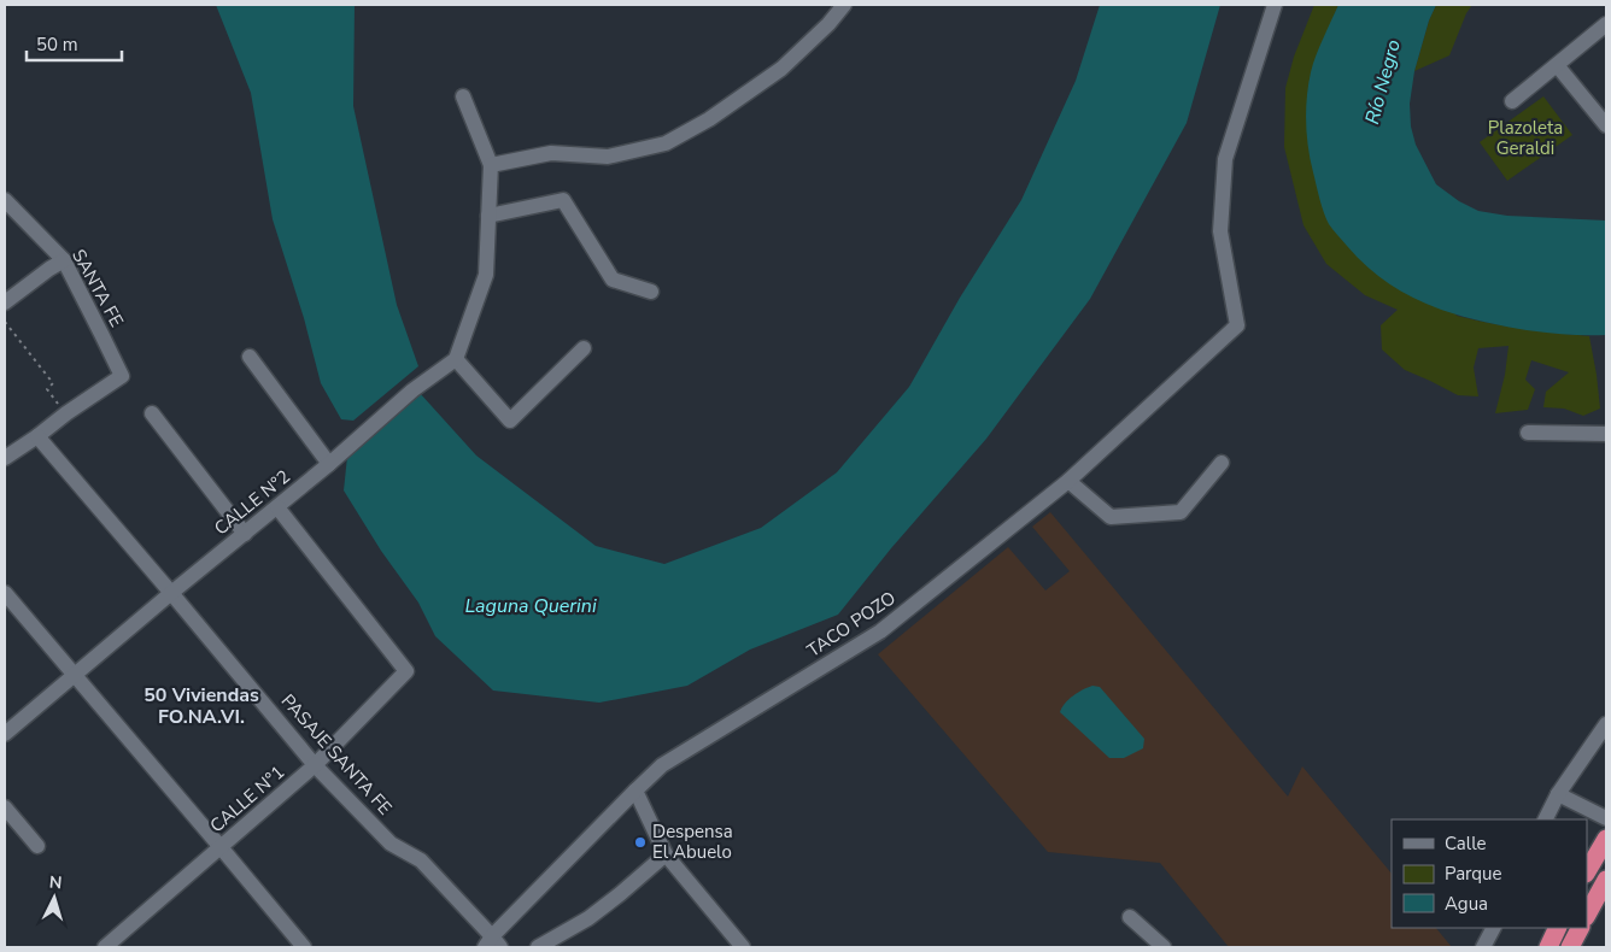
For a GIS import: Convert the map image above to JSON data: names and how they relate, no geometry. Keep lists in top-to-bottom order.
{
  "streets": {
    "street": [
      "SANTA FE",
      "CALLE N°2",
      "TACO POZO",
      "PASAJE SANTA FE",
      "CALLE N°1"
    ]
  },
  "crossings": [
    ["CALLE N°2", "PASAJE SANTA FE"],
    ["CALLE N°2", "CALLE N°1"],
    ["TACO POZO", "PASAJE SANTA FE"],
    ["PASAJE SANTA FE", "CALLE N°1"]
  ],
  "districts": ["50 Viviendas FO.NA.VI."],
  "water": ["Río Negro", "Laguna Querini"],
  "parks": ["Plazoleta Geraldi"],
  "places": ["Despensa El Abuelo"],
  "legend": ["Calle", "Parque", "Agua"],
  "scale_bar": "50 m",
  "north": "top"
}
